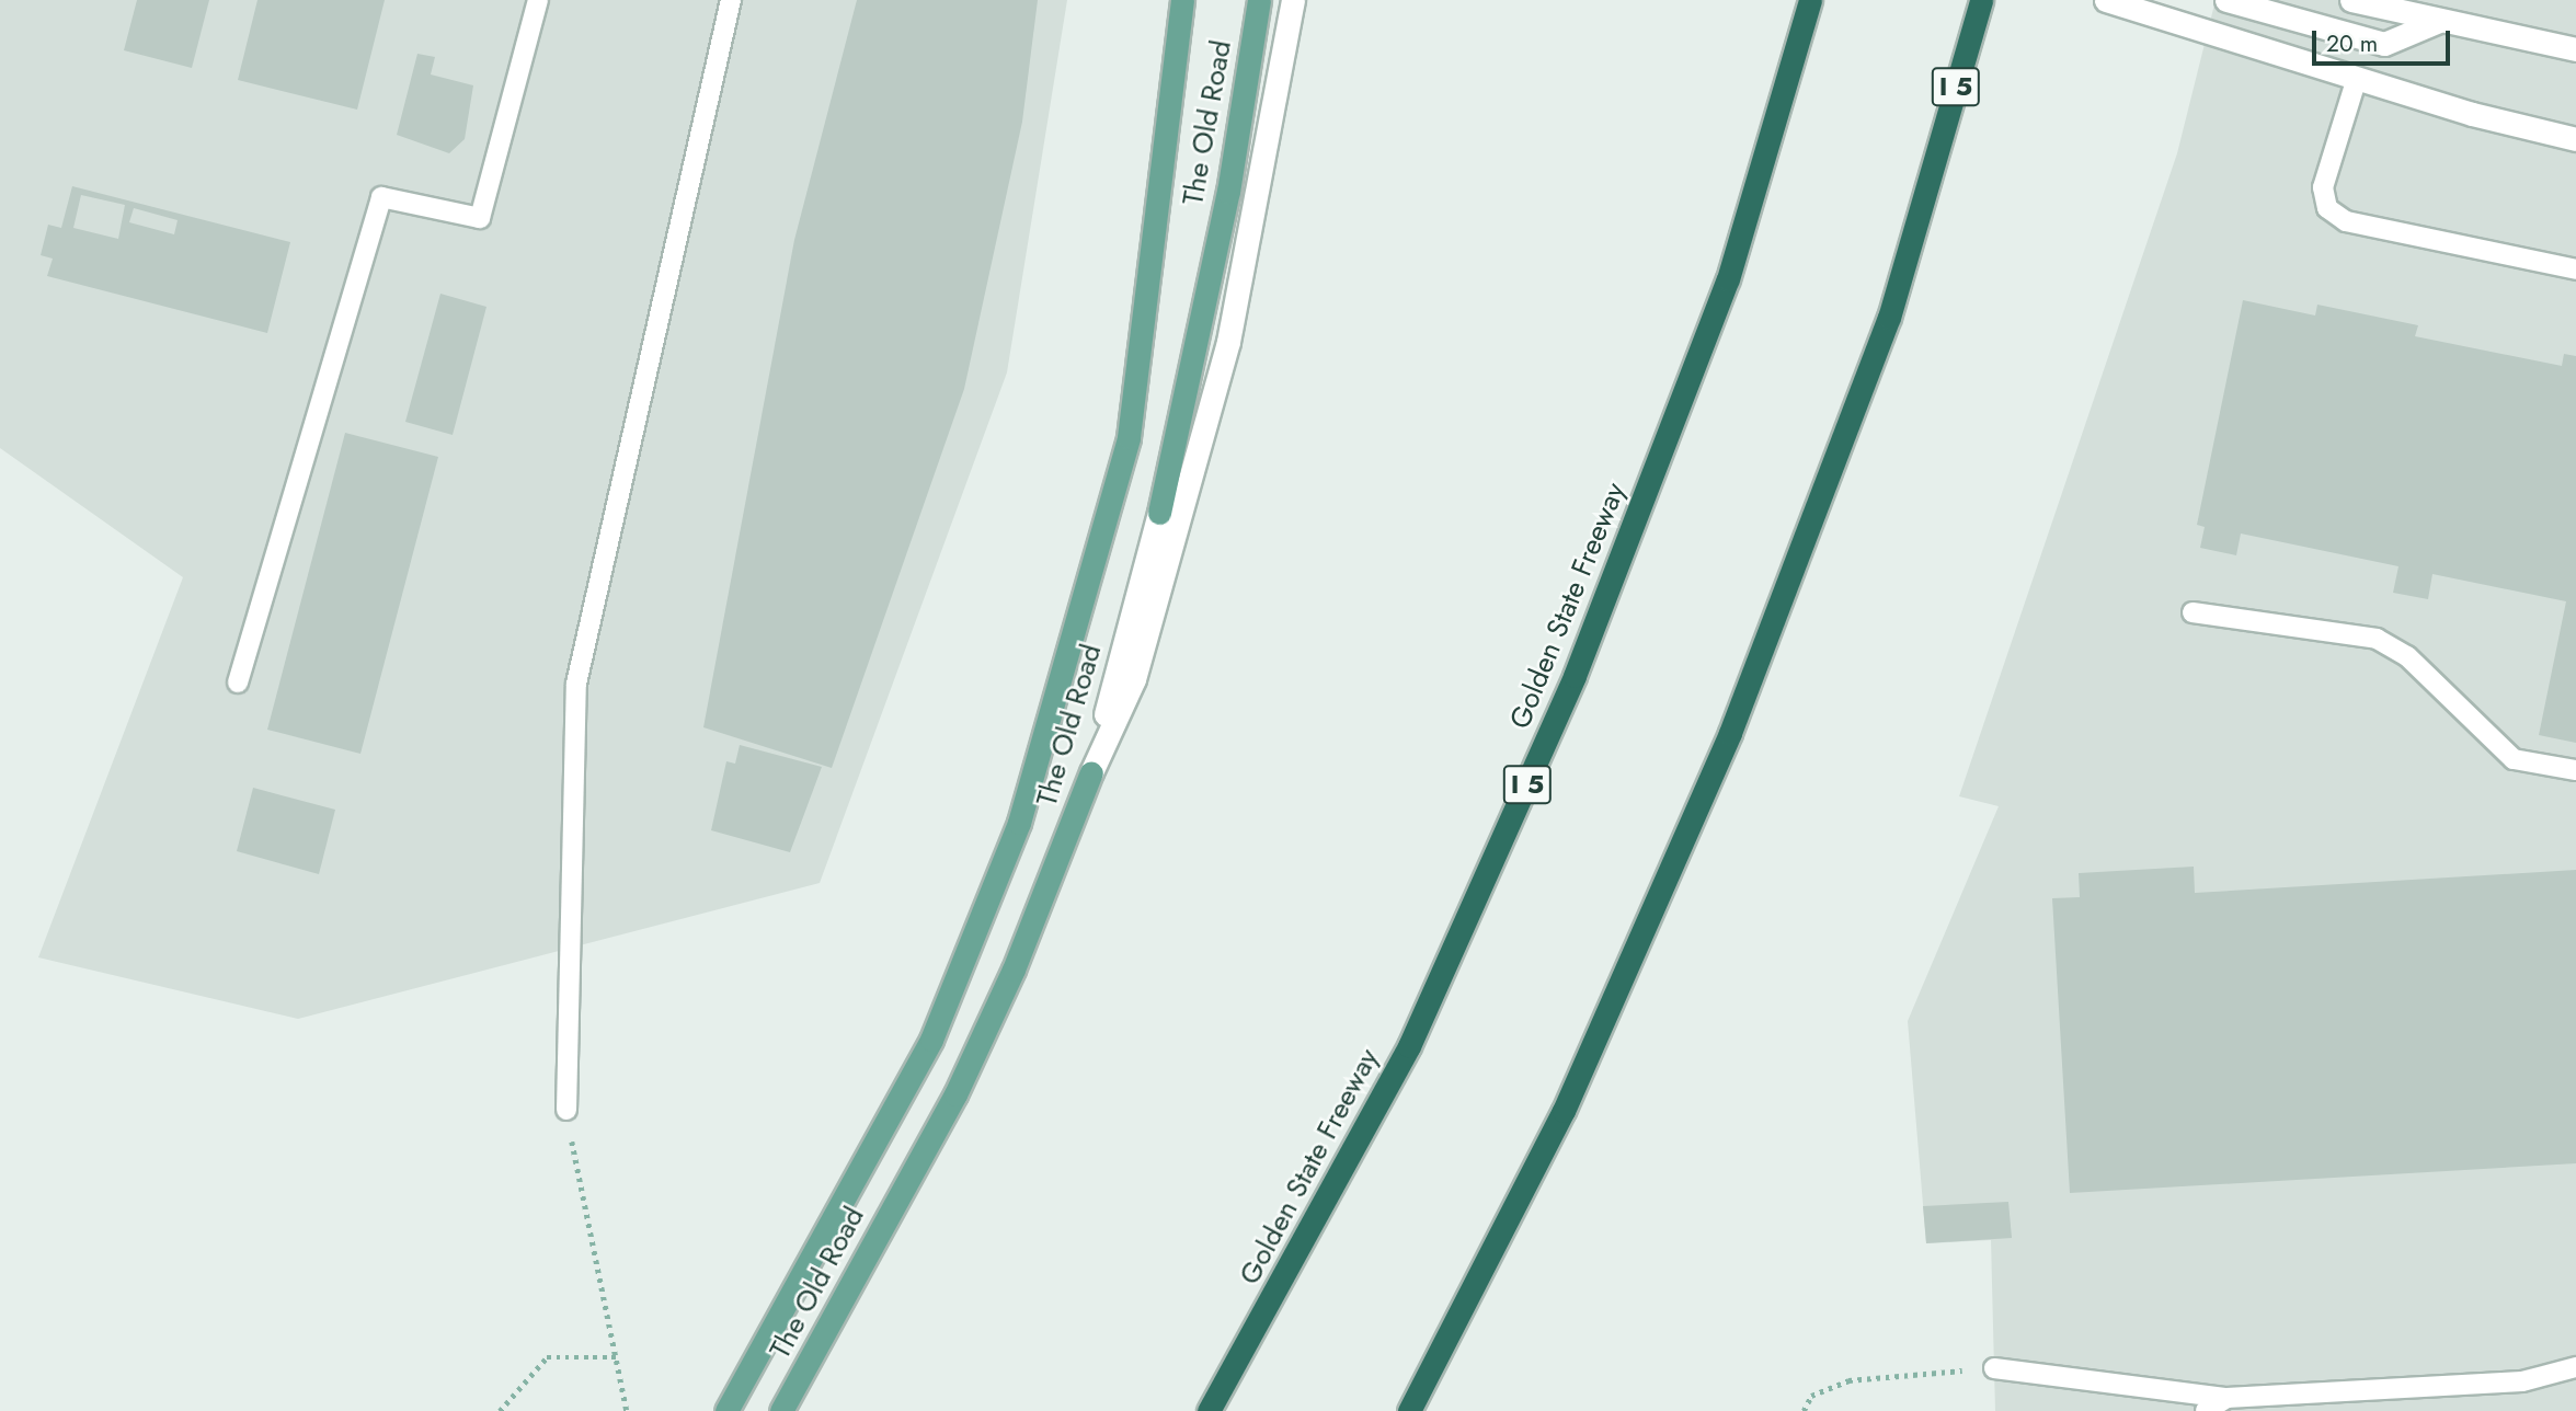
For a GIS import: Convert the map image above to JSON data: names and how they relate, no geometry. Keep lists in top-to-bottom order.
{
  "streets": {
    "highway": ["I 5", "Golden State Freeway"],
    "main road": ["The Old Road"]
  },
  "scale_bar": "20 m"
}
